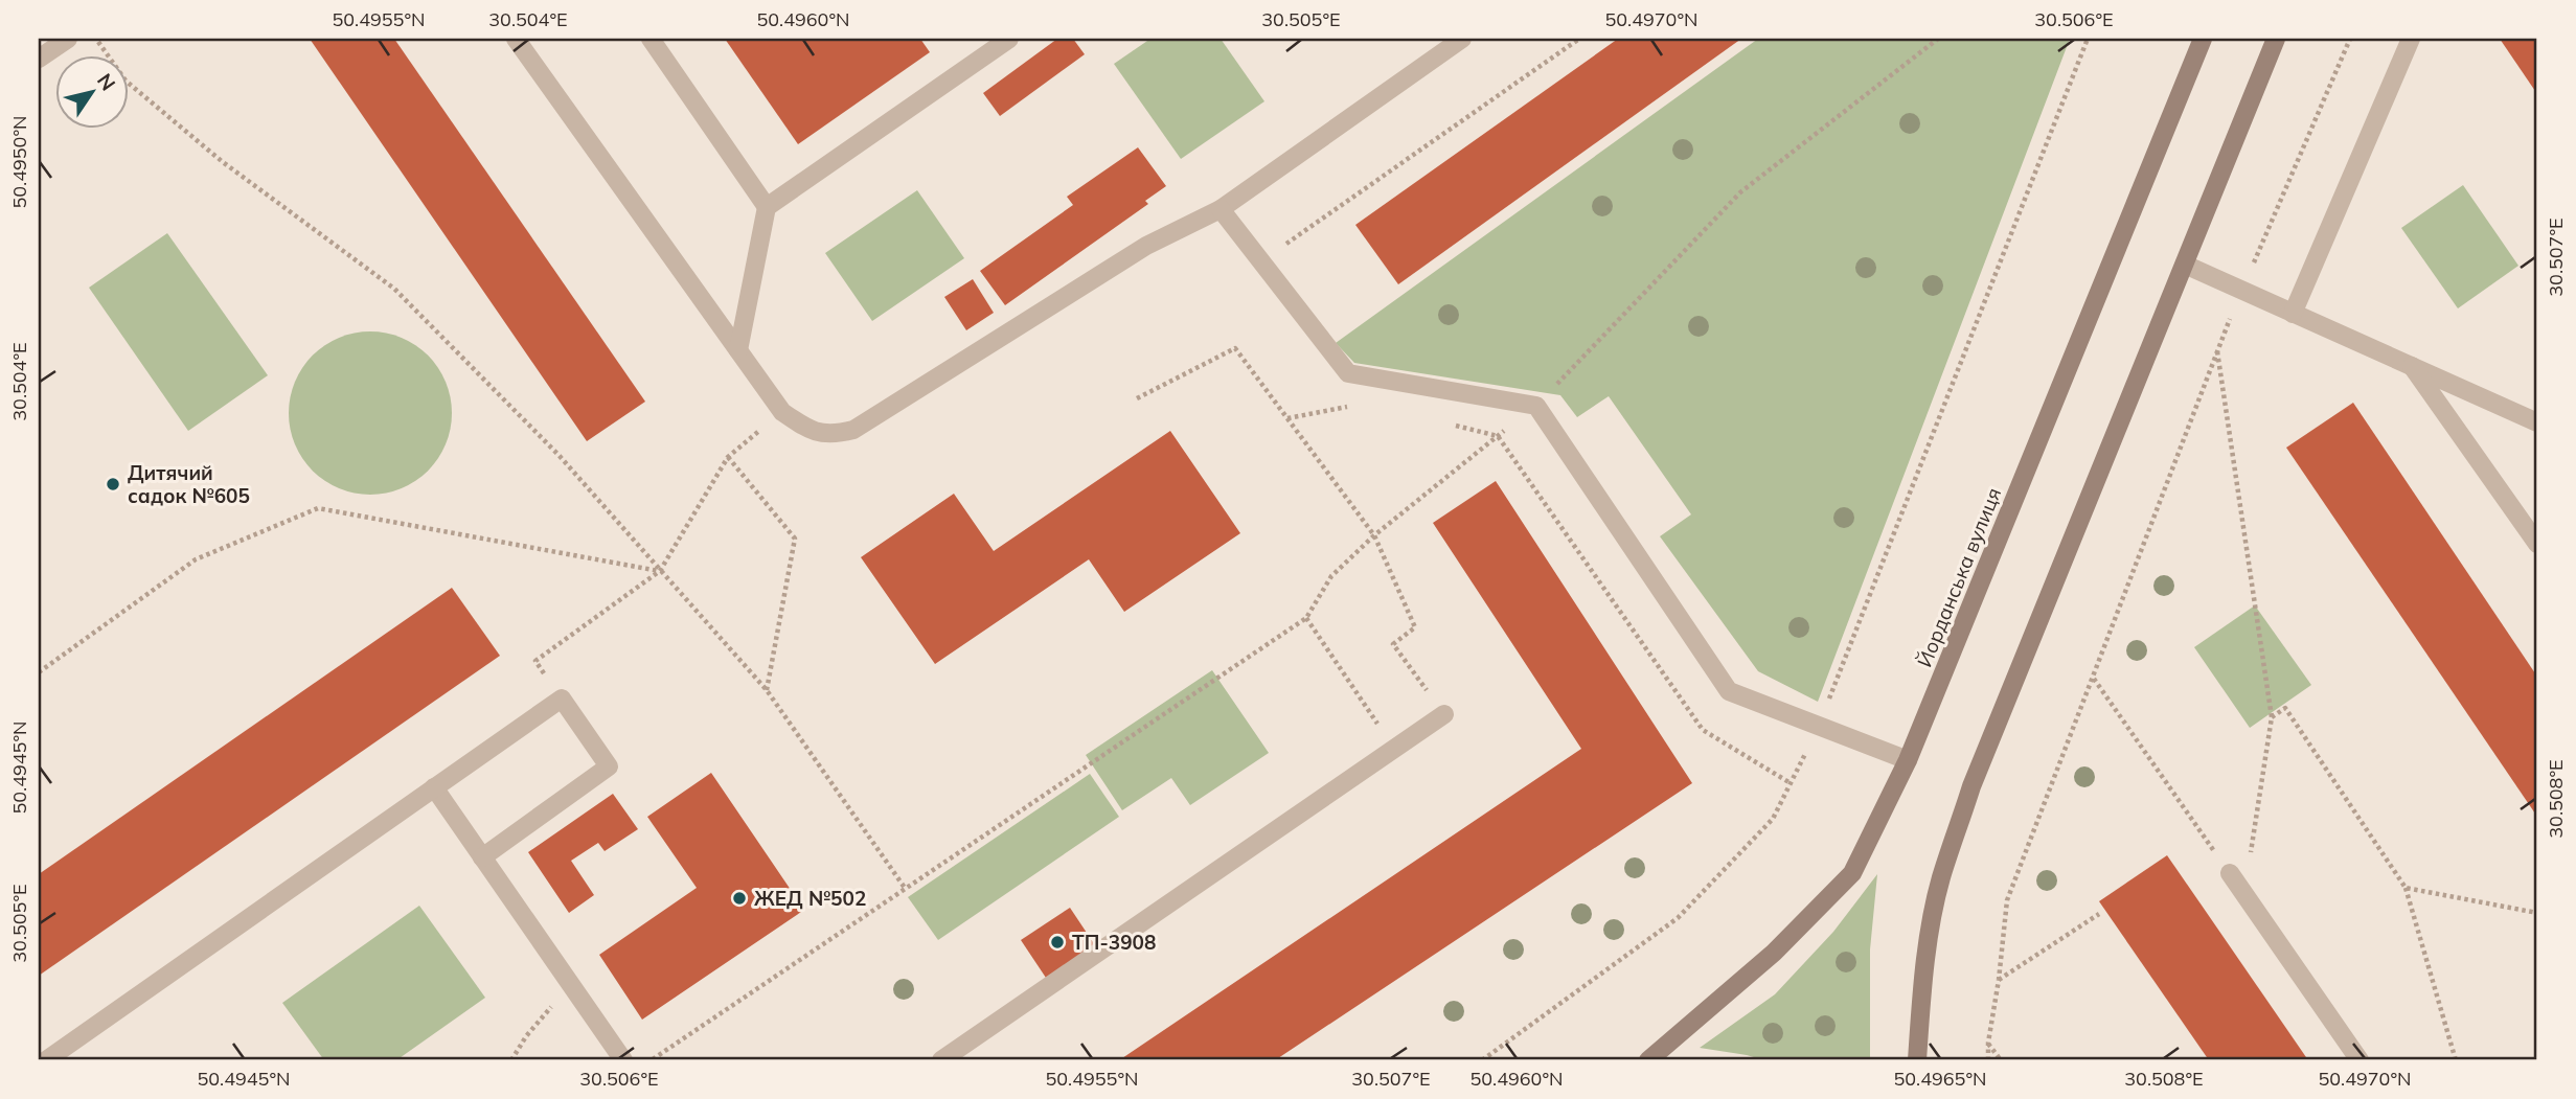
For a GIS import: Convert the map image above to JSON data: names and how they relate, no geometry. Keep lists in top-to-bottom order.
{
  "streets": {
    "main road": ["Йорданська вулиця"]
  },
  "places": ["Дитячий садок №605", "ЖЕД №502", "ТП-3908"],
  "north": "top right",
  "coordinates": [
    "50.4955°N",
    "30.504°E",
    "50.4960°N",
    "30.505°E",
    "50.4970°N",
    "30.506°E",
    "50.4950°N",
    "30.507°E",
    "50.4945°N",
    "30.508°E",
    "50.4965°N"
  ]
}
